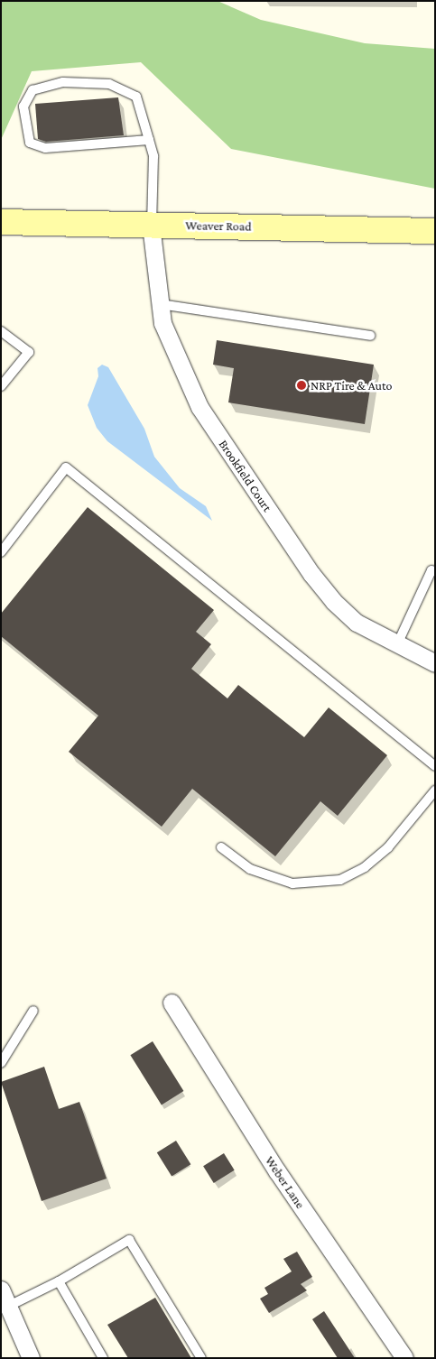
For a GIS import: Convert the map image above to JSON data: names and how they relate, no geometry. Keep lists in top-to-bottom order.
{
  "streets": {
    "main road": ["Weaver Road"],
    "street": ["Brookfield Court", "Weber Lane"]
  },
  "crossings": [
    ["Weaver Road", "Brookfield Court"]
  ],
  "places": ["NRP Tire & Auto"]
}
